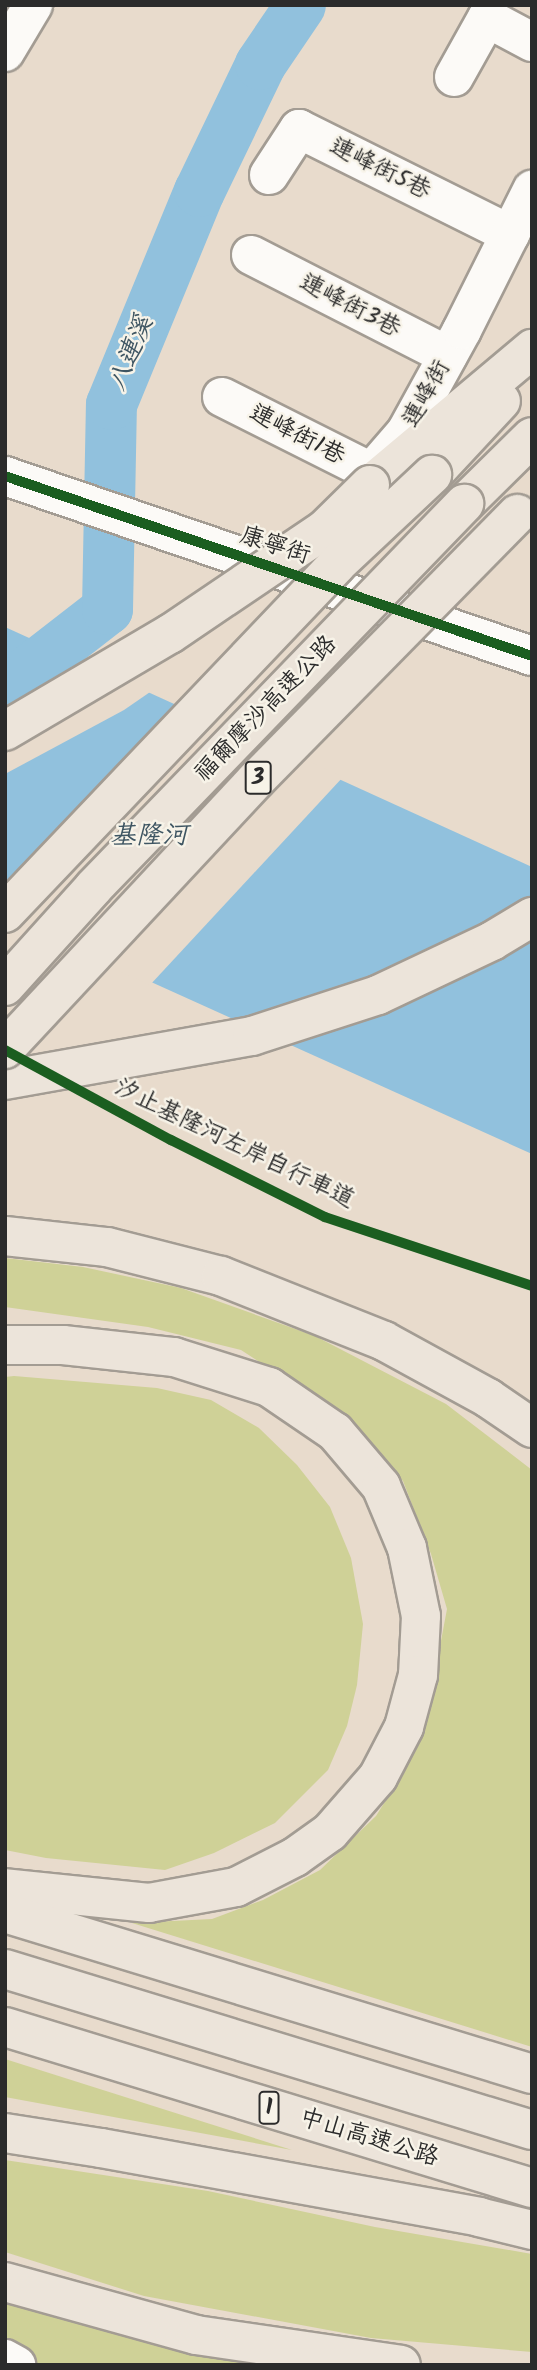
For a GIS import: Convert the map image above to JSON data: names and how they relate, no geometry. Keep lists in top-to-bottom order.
{
  "streets": {
    "highway": [
      "福爾摩沙高速公路",
      "3",
      "1",
      "中山高速公路"
    ],
    "street": [
      "連峰街5巷",
      "連峰街3巷",
      "連峰街",
      "連峰街1巷",
      "康寧街"
    ],
    "cycle path": ["汐止基隆河左岸自行車道"]
  },
  "crossings": [
    ["連峰街5巷", "連峰街"],
    ["連峰街3巷", "連峰街"],
    ["連峰街", "連峰街1巷"],
    ["連峰街", "康寧街"]
  ],
  "water": ["八連溪", "基隆河"]
}
